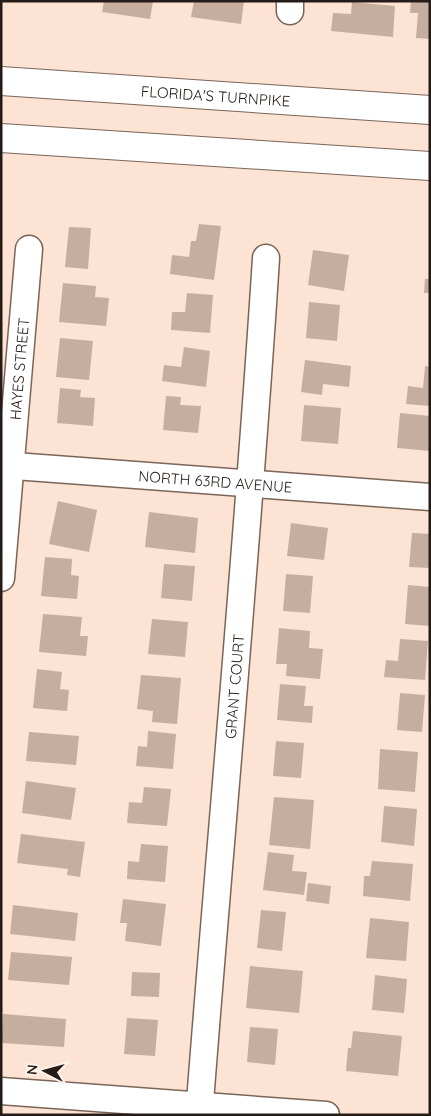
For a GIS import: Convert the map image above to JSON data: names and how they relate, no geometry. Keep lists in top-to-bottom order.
{
  "streets": {
    "highway": ["FLORIDA'S TURNPIKE"],
    "street": ["HAYES STREET", "NORTH 63RD AVENUE", "GRANT COURT"]
  },
  "crossings": [
    ["HAYES STREET", "NORTH 63RD AVENUE"],
    ["NORTH 63RD AVENUE", "GRANT COURT"]
  ],
  "north": "left"
}
